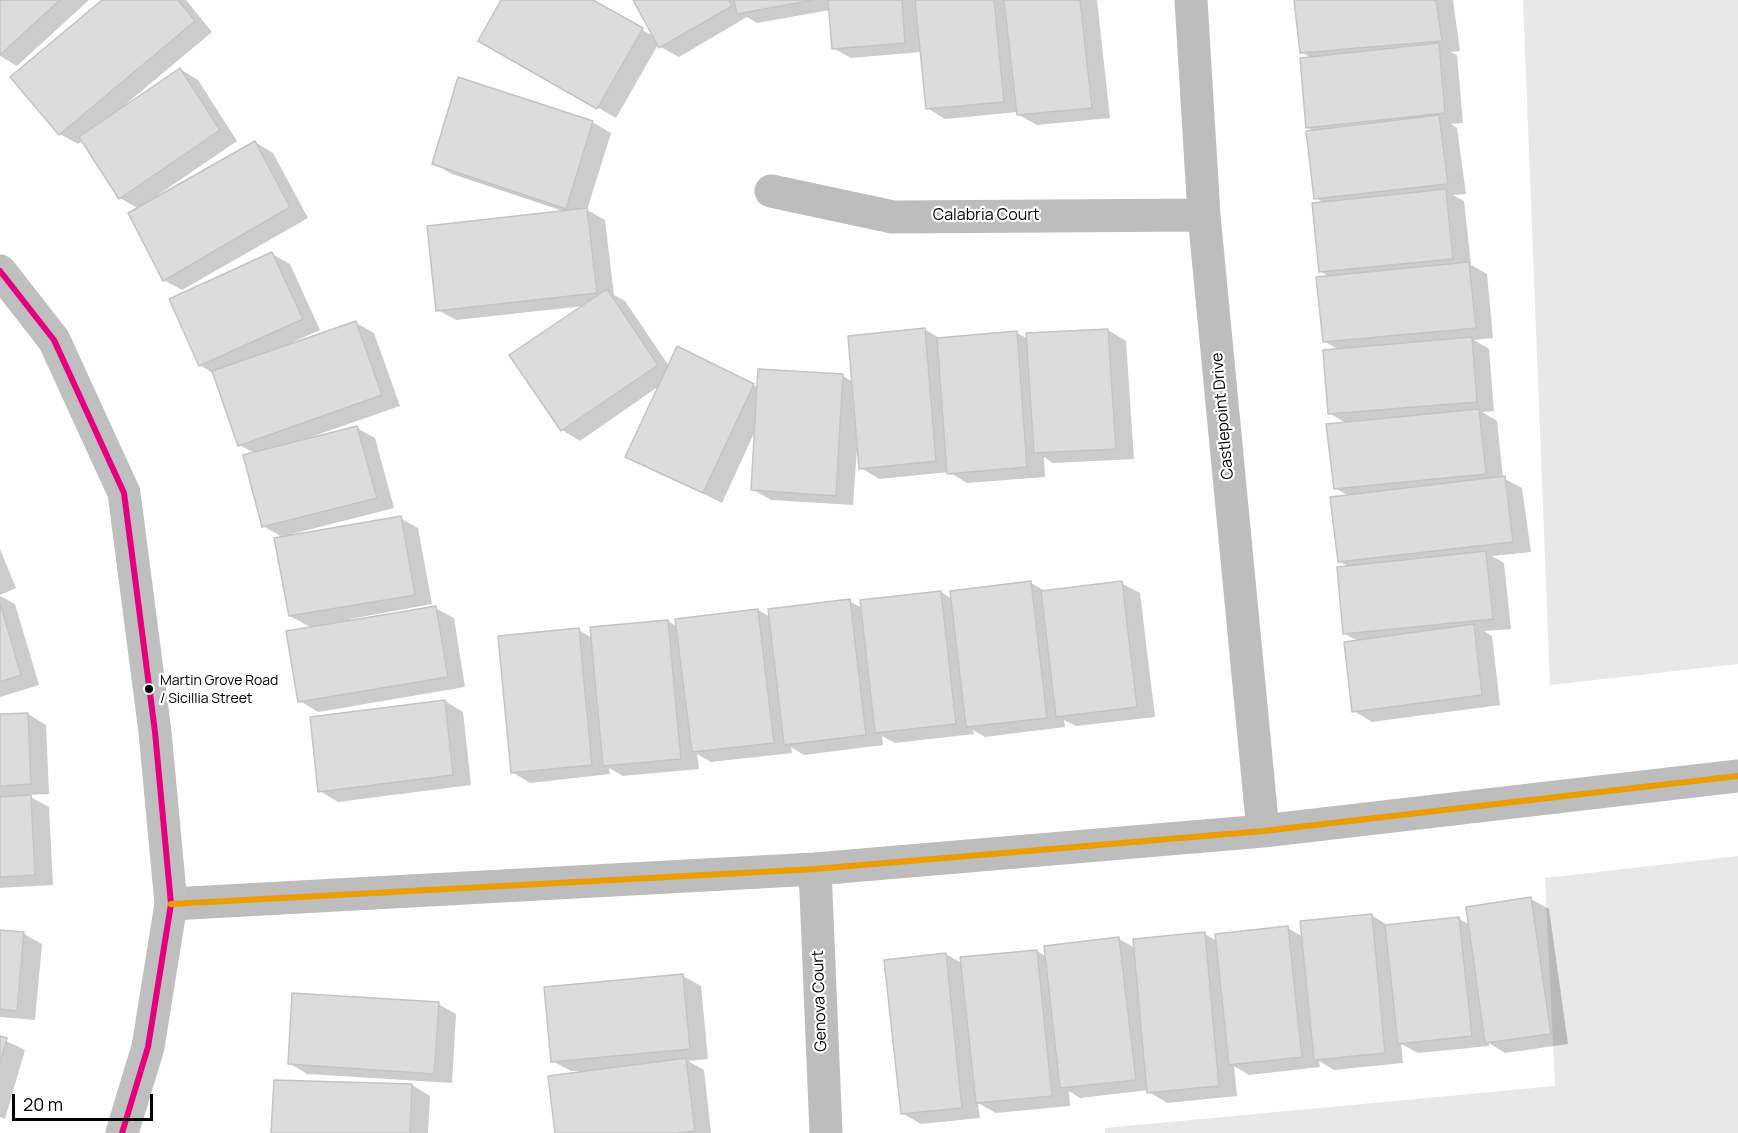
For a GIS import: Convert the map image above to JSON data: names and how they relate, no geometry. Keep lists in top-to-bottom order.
{
  "streets": {
    "street": ["Calabria Court", "Castlepoint Drive", "Genova Court"]
  },
  "crossings": [
    ["Calabria Court", "Castlepoint Drive"]
  ],
  "places": ["Martin Grove Road / Sicillia Street"],
  "scale_bar": "20 m"
}
